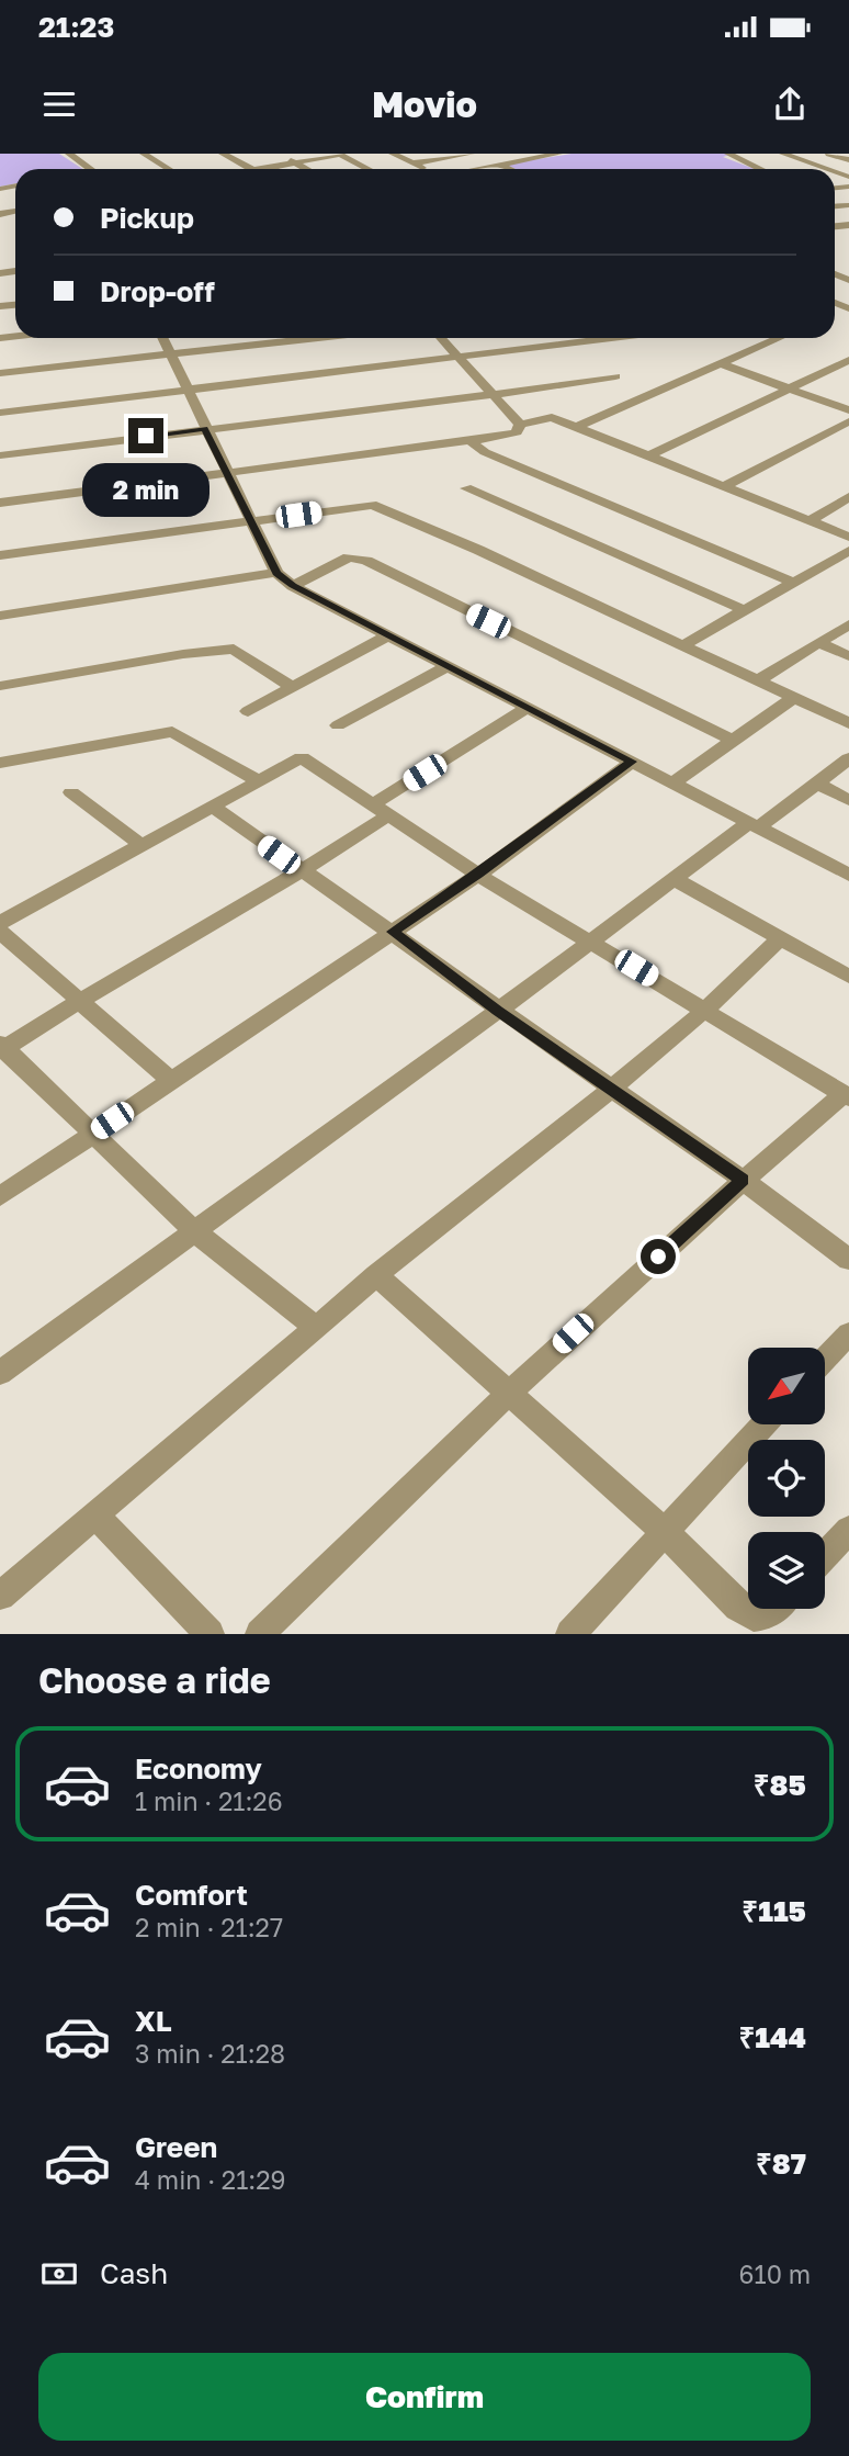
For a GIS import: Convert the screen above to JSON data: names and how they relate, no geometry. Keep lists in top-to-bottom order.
{
  "north": "bottom left",
  "page": {
    "status": "21:23",
    "header": "Movio",
    "banner": ["Pickup", "Drop-off"],
    "bubble": "2 min",
    "heading": "Choose a ride",
    "list": [
      {
        "name": "Economy",
        "note": "1 min · 21:26",
        "value": "₹85"
      },
      {
        "name": "Comfort",
        "note": "2 min · 21:27",
        "value": "₹115"
      },
      {
        "name": "XL",
        "note": "3 min · 21:28",
        "value": "₹144"
      },
      {
        "name": "Green",
        "note": "4 min · 21:29",
        "value": "₹87"
      }
    ],
    "pay": ["Cash", "610 m"],
    "buttons": "Confirm"
  }
}
